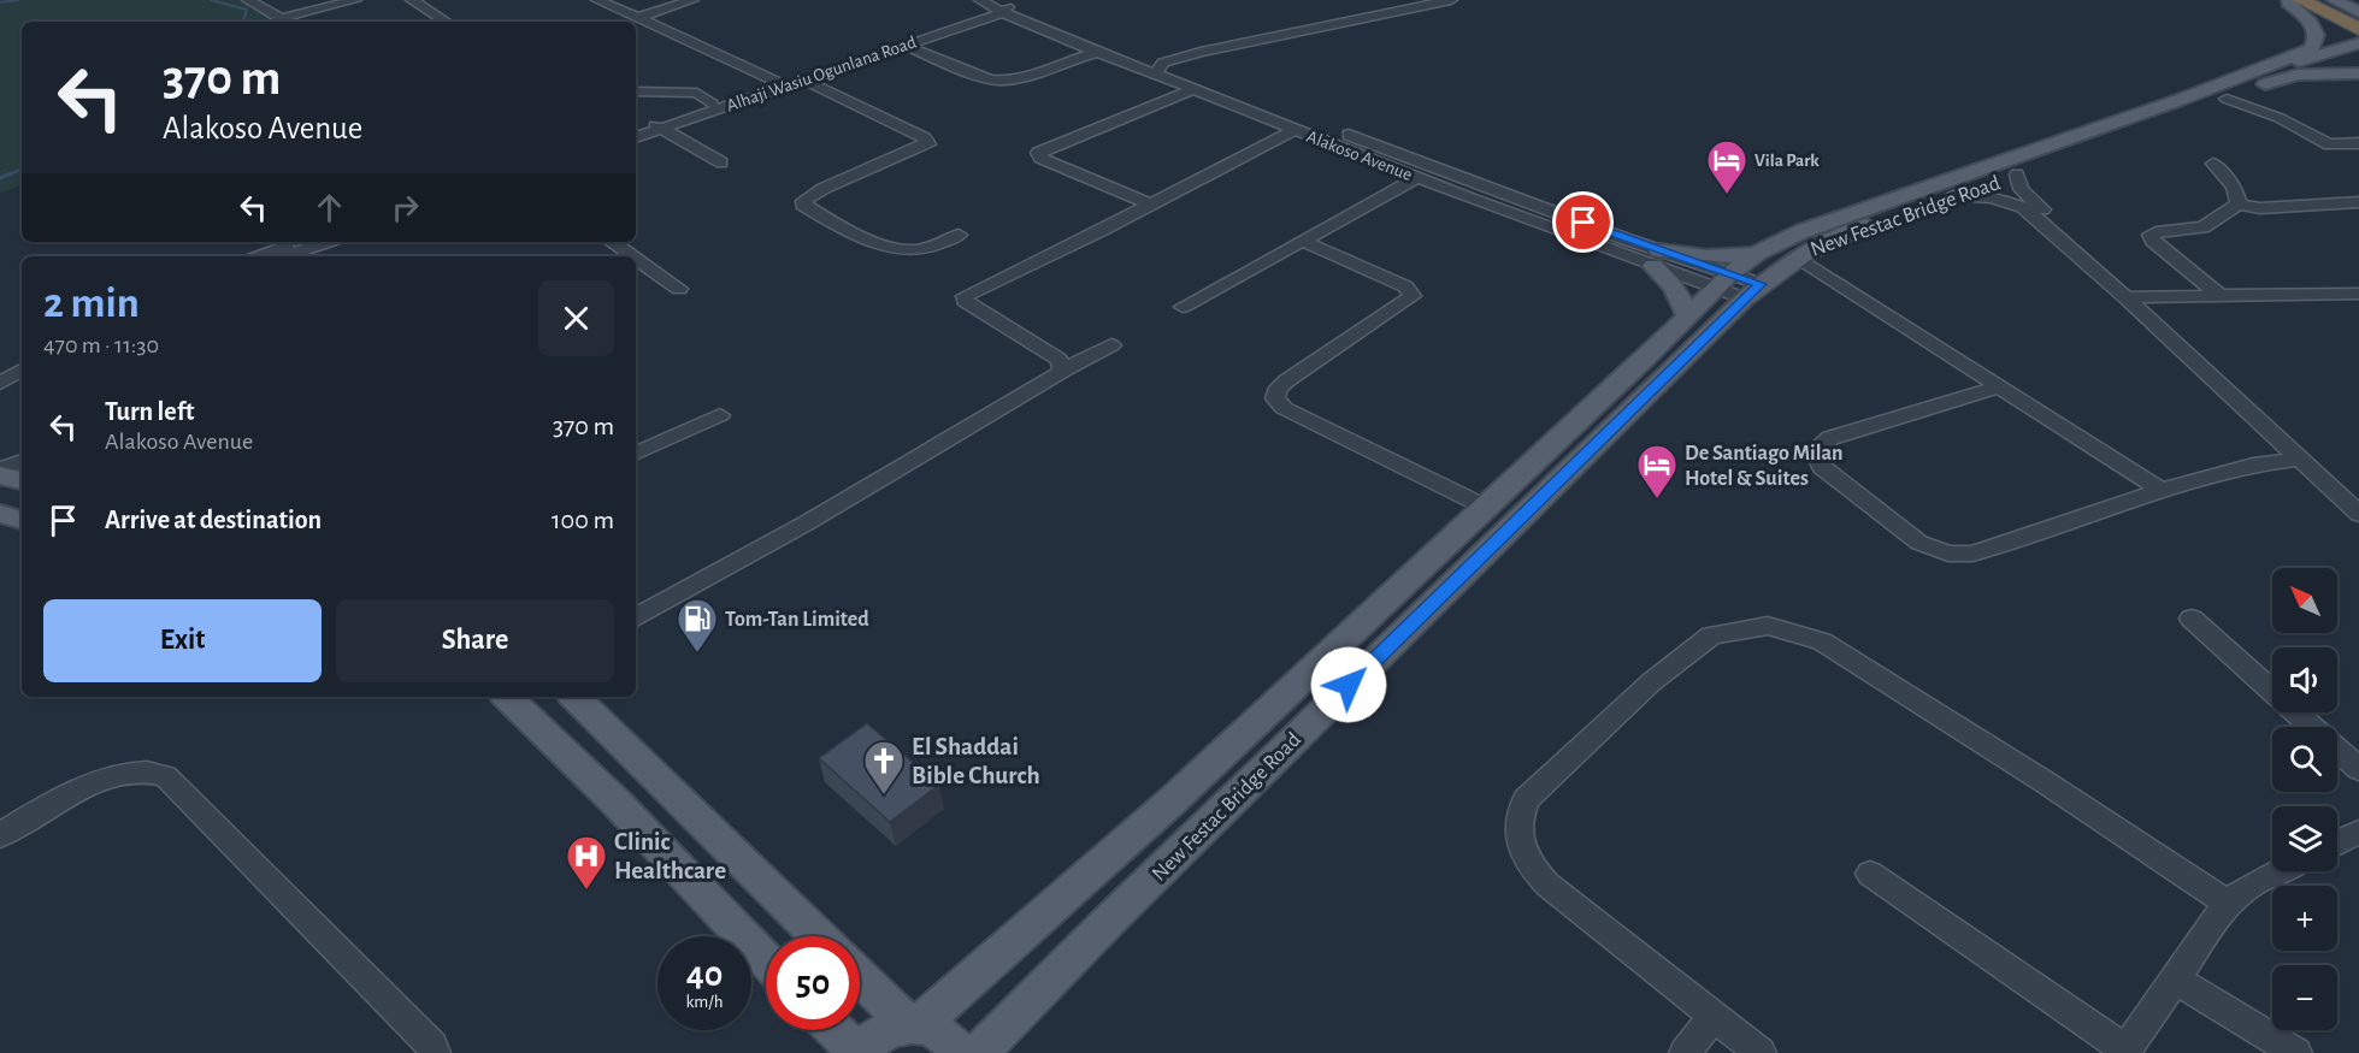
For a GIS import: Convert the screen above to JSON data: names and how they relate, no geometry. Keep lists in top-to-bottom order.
{
  "streets": {
    "main road": ["New Festac Bridge Road"],
    "street": ["Alhaji Wasiu Ogunlana Road", "Alakoso Avenue"]
  },
  "crossings": [
    ["Alhaji Wasiu Ogunlana Road", "Alakoso Avenue"],
    ["Alakoso Avenue", "New Festac Bridge Road"]
  ],
  "places": {
    "hotel": ["Vila Park", "De Santiago Milan Hotel & Suites"],
    "fuel station": ["Tom-Tan Limited"],
    "church": ["El Shaddai Bible Church"],
    "hospital": ["Clinic Healthcare"]
  },
  "north": "top left",
  "page": {
    "turn": ["370 m", "Alakoso Avenue"],
    "heading": ["2 min", "470 m · 11:30"],
    "list": [
      {
        "name": "Turn left",
        "note": "Alakoso Avenue",
        "value": "370 m"
      },
      {
        "name": "Arrive at destination",
        "value": "100 m"
      }
    ],
    "map_buttons": ["+", "−"],
    "buttons": ["Exit", "Share"],
    "speed": "40 km/h",
    "limit": "50"
  }
}
